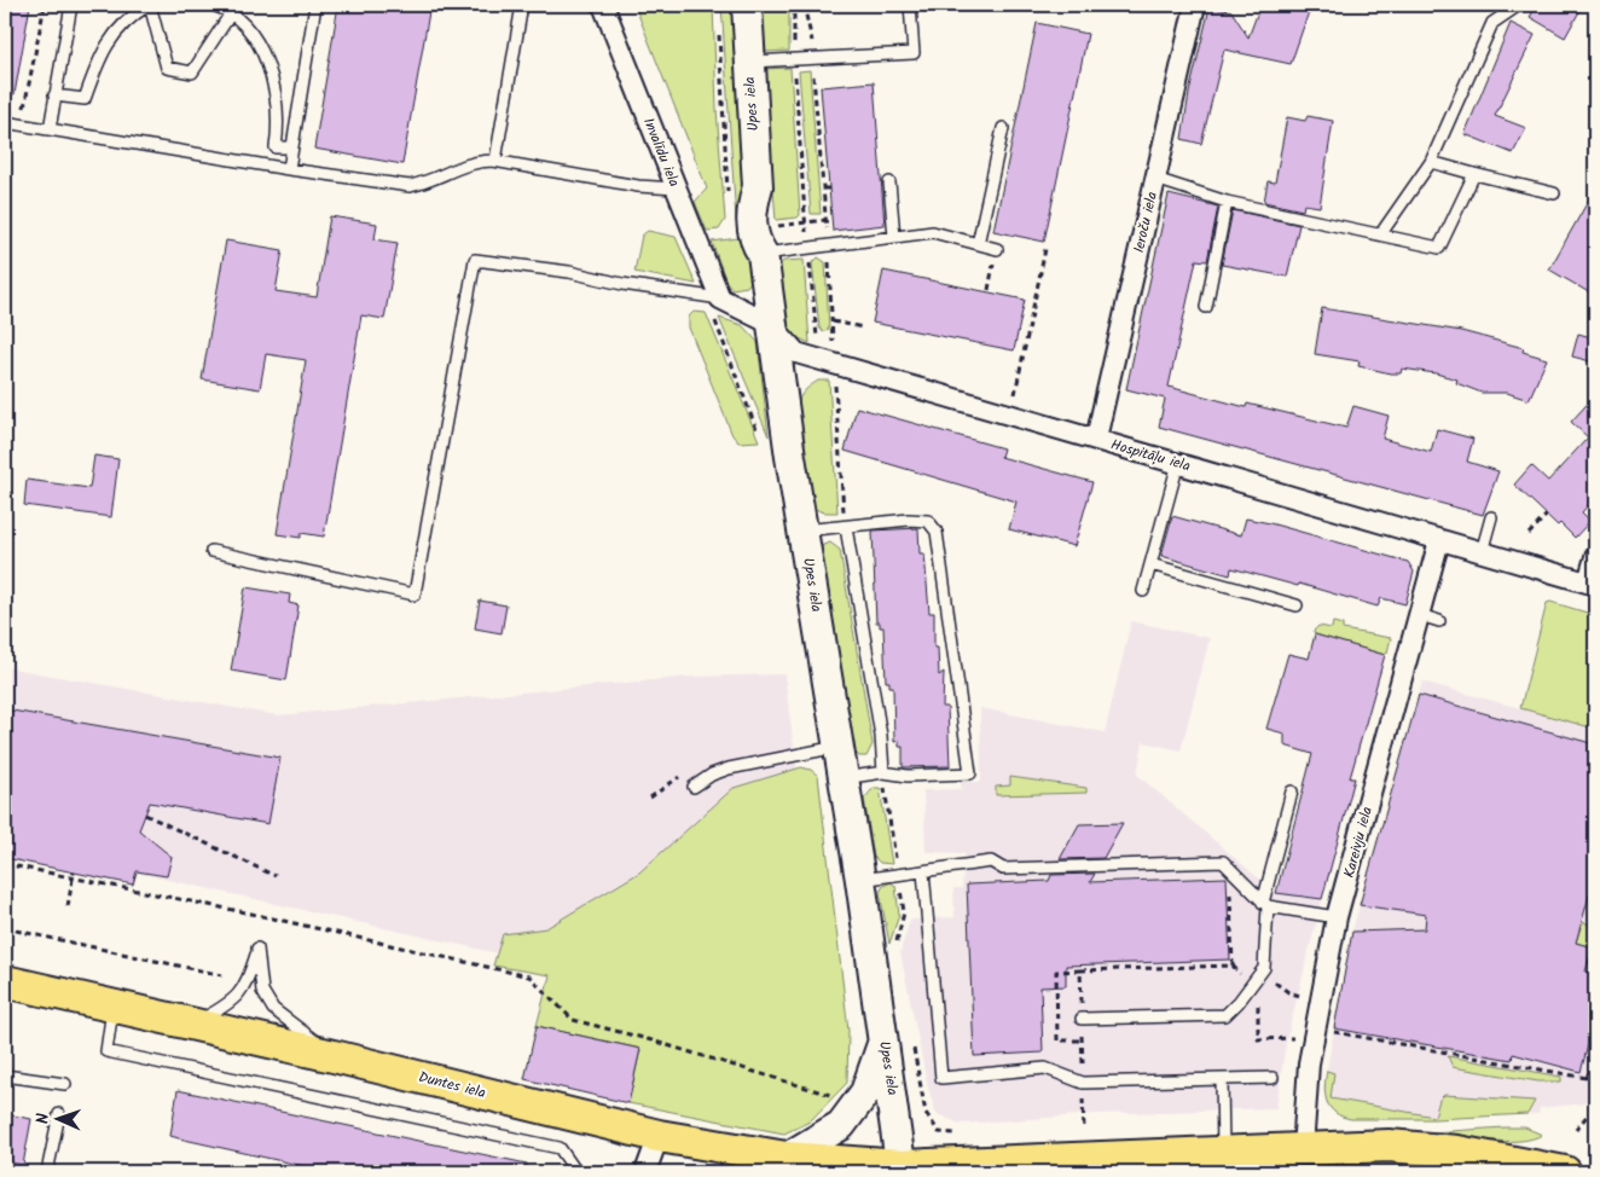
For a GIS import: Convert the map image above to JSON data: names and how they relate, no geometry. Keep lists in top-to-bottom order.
{
  "streets": {
    "main road": ["Duntes iela"],
    "street": [
      "Upes iela",
      "Invalīdu iela",
      "Ieroču iela",
      "Hospitāļu iela",
      "Kareivju iela"
    ]
  },
  "crossings": [
    ["Upes iela", "Hospitāļu iela"],
    ["Upes iela", "Duntes iela"],
    ["Invalīdu iela", "Hospitāļu iela"],
    ["Ieroču iela", "Hospitāļu iela"],
    ["Hospitāļu iela", "Kareivju iela"],
    ["Kareivju iela", "Duntes iela"]
  ],
  "north": "left"
}
